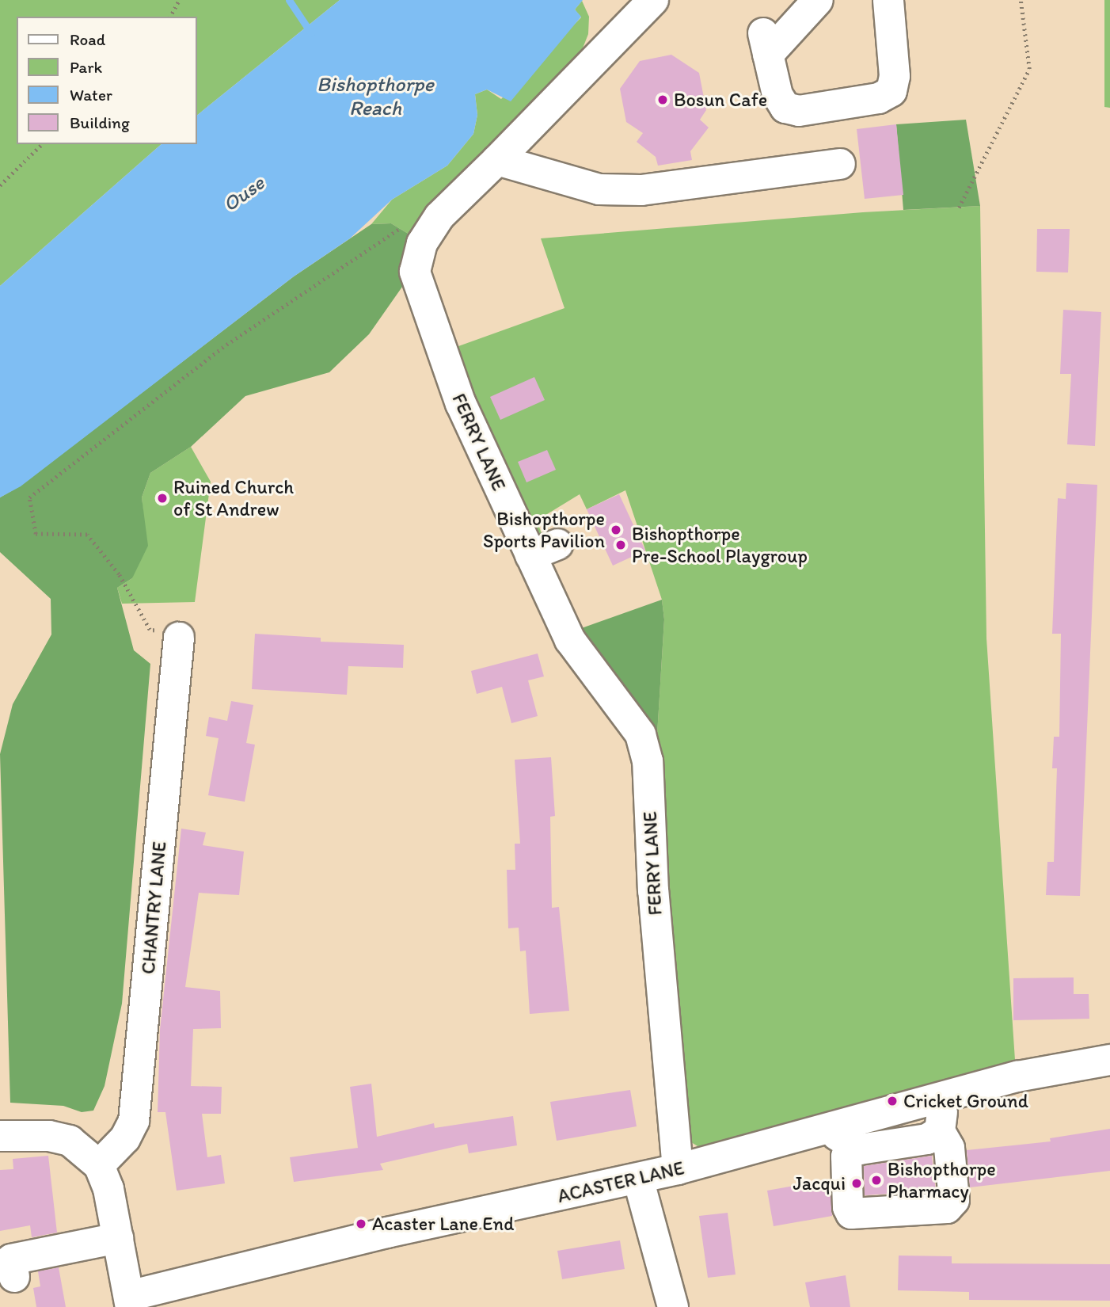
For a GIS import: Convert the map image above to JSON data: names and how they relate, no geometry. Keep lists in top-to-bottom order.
{
  "streets": {
    "street": ["FERRY LANE", "CHANTRY LANE", "ACASTER LANE"]
  },
  "crossings": [
    ["FERRY LANE", "ACASTER LANE"]
  ],
  "water": ["Bishopthorpe Reach", "Ouse"],
  "places": [
    "Bosun Cafe",
    "Ruined Church of St Andrew",
    "Bishopthorpe Sports Pavilion",
    "Bishopthorpe Pre-School Playgroup",
    "Cricket Ground",
    "Bishopthorpe Pharmacy",
    "Jacqui",
    "Acaster Lane End"
  ],
  "legend": [
    "Road",
    "Park",
    "Water",
    "Building"
  ]
}
